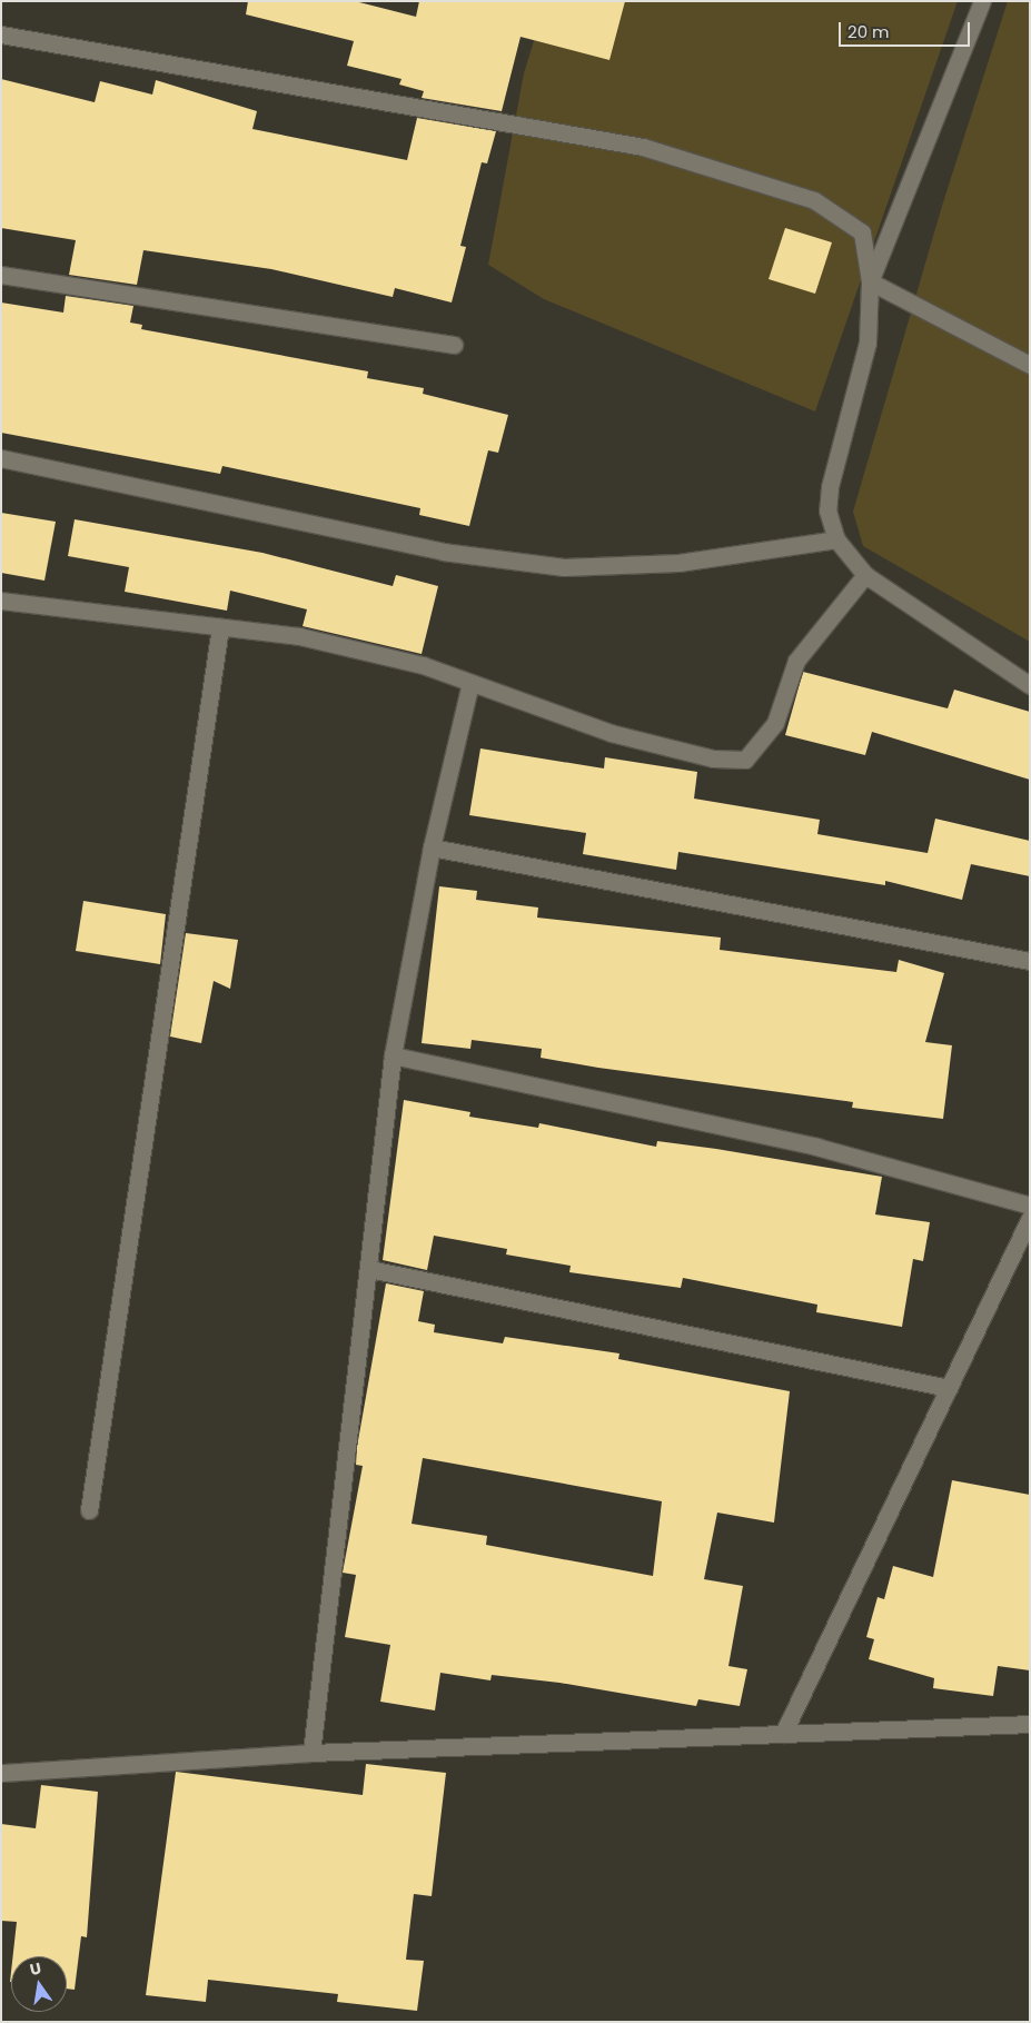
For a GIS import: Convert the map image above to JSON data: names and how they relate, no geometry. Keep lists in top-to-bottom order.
{
  "scale_bar": "20 m",
  "north": "top"
}
